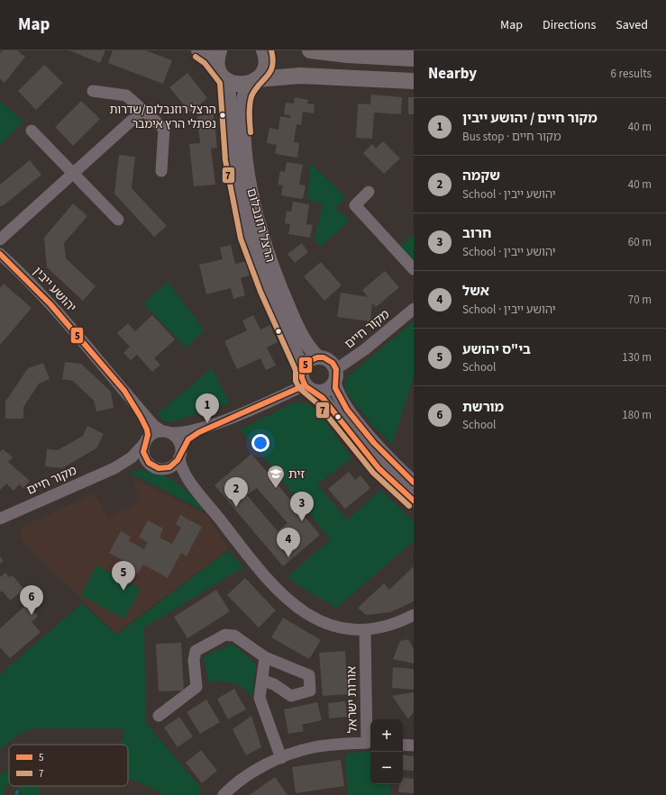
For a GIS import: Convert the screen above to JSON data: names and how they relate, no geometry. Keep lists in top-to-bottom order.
{
  "streets": {
    "street": [
      "הרצל רוזנבלום",
      "יהושע ייבין",
      "מקור חיים",
      "אורות ישראל"
    ]
  },
  "crossings": [
    ["הרצל רוזנבלום", "מקור חיים"],
    ["יהושע ייבין", "מקור חיים"]
  ],
  "places": {
    "other": ["הרצל רוזנבלום/שדרות נפתלי הרץ אימבר"],
    "school or university": ["זית"]
  },
  "lines": ["transit line 7", "transit line 5"],
  "legend": ["5", "7"],
  "page": {
    "header": "Map",
    "nav": ["Map", "Directions", "Saved"],
    "heading": ["Nearby", "6 results"],
    "list": [
      {
        "mark": "1",
        "name": "מקור חיים / יהושע ייבין",
        "note": "Bus stop · מקור חיים",
        "value": "40 m"
      },
      {
        "mark": "2",
        "name": "שקמה",
        "note": "School · יהושע ייבין",
        "value": "40 m"
      },
      {
        "mark": "3",
        "name": "חרוב",
        "note": "School · יהושע ייבין",
        "value": "60 m"
      },
      {
        "mark": "4",
        "name": "אשל",
        "note": "School · יהושע ייבין",
        "value": "70 m"
      },
      {
        "mark": "5",
        "name": "בי\"ס יהושע",
        "note": "School",
        "value": "130 m"
      },
      {
        "mark": "6",
        "name": "מורשת",
        "note": "School",
        "value": "180 m"
      }
    ],
    "pins": [
      "1",
      "2",
      "3",
      "4",
      "5",
      "6"
    ],
    "map_buttons": ["+", "−"]
  }
}
